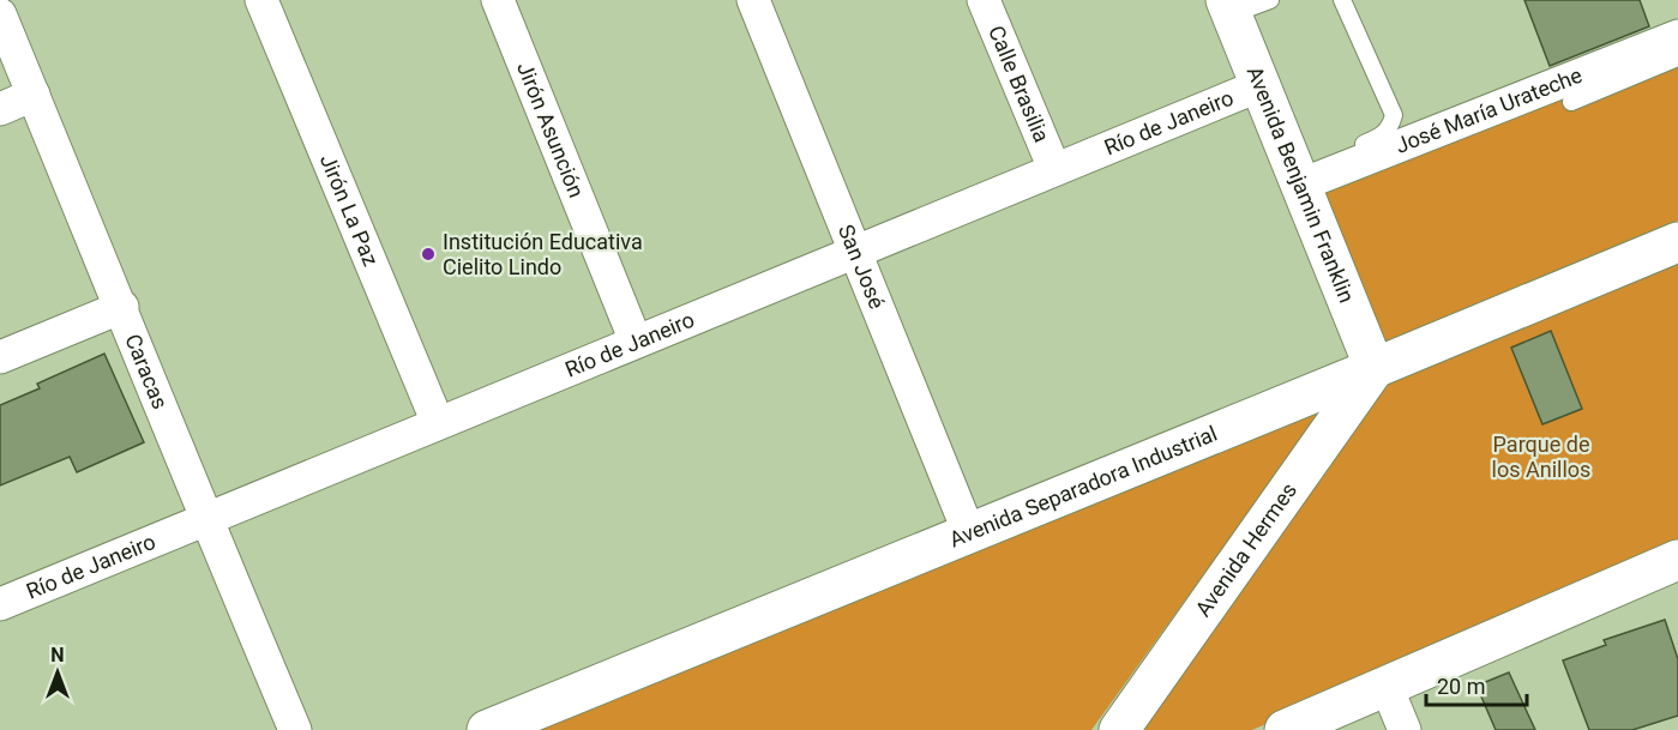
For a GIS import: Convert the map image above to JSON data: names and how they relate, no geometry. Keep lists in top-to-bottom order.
{
  "streets": {
    "main road": ["Avenida Benjamin Franklin", "Avenida Separadora Industrial", "Avenida Hermes"],
    "street": [
      "Calle Brasilia",
      "José María Urateche",
      "Río de Janeiro",
      "Jirón Asunción",
      "Jirón La Paz",
      "San José",
      "Caracas"
    ]
  },
  "crossings": [
    ["Calle Brasilia", "Río de Janeiro"],
    ["José María Urateche", "Avenida Benjamin Franklin"],
    ["Río de Janeiro", "Jirón Asunción"],
    ["Río de Janeiro", "Avenida Benjamin Franklin"],
    ["Río de Janeiro", "Jirón La Paz"],
    ["Río de Janeiro", "San José"],
    ["Río de Janeiro", "Caracas"],
    ["Avenida Benjamin Franklin", "Avenida Separadora Industrial"],
    ["Avenida Benjamin Franklin", "Avenida Hermes"],
    ["San José", "Avenida Separadora Industrial"],
    ["Avenida Separadora Industrial", "Avenida Hermes"]
  ],
  "parks": ["Parque de los Anillos"],
  "places": ["Institución Educativa Cielito Lindo"],
  "scale_bar": "20 m",
  "north": "top"
}
